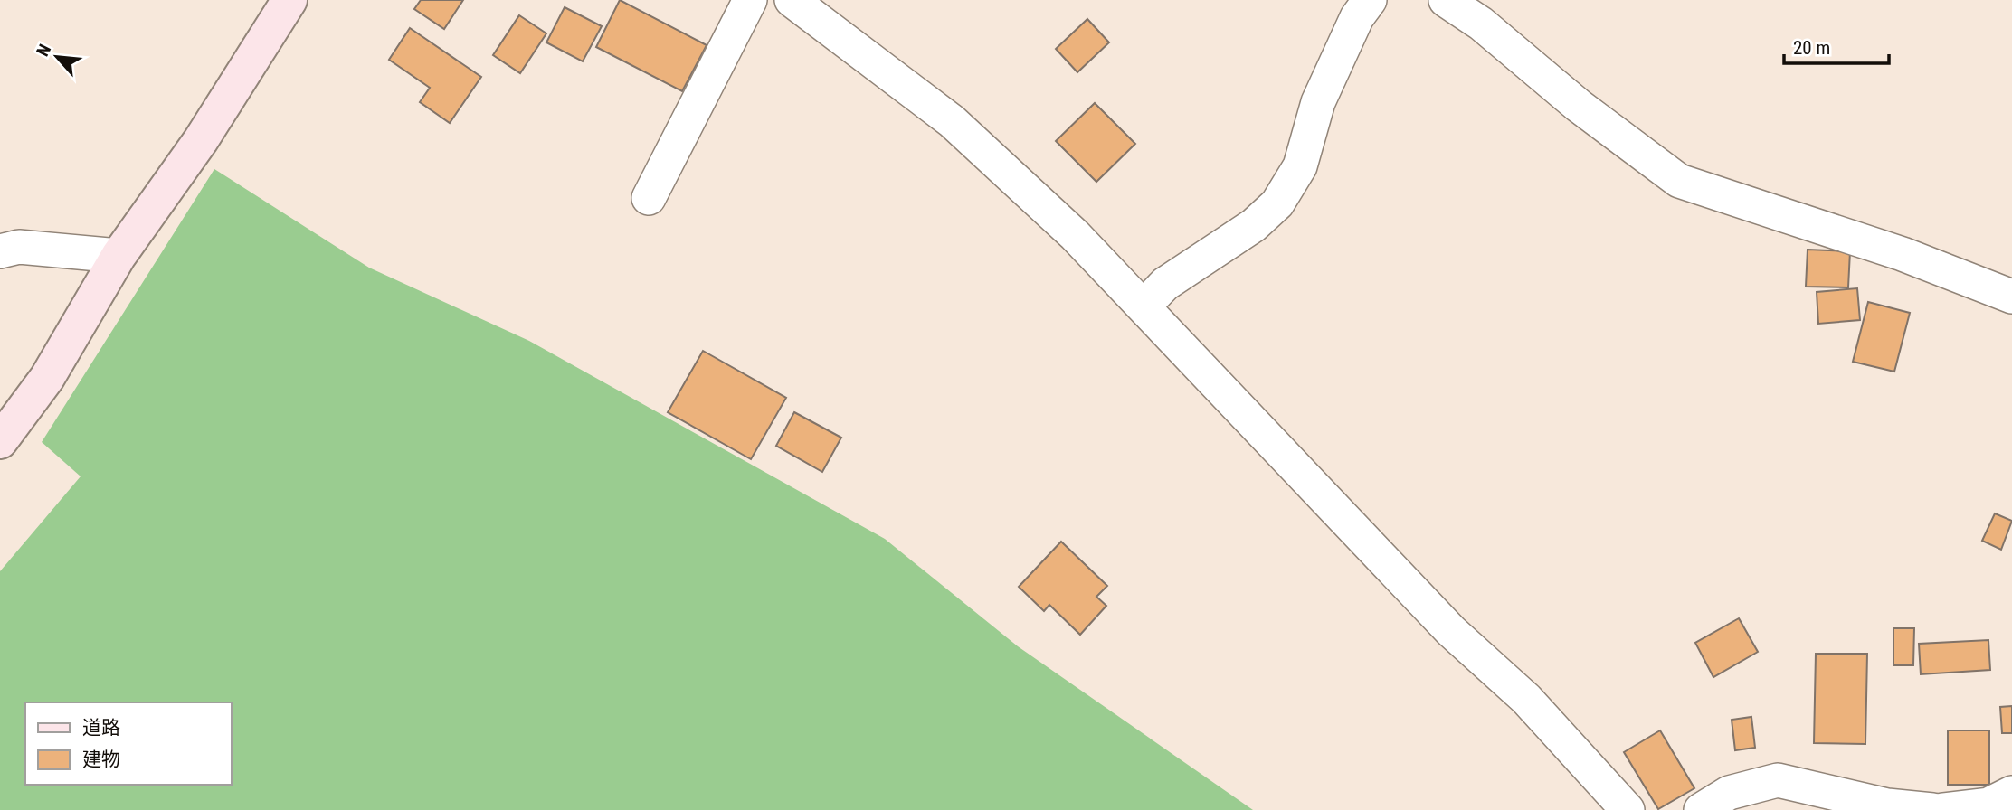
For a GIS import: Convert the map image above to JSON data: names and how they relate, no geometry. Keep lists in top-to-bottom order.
{
  "legend": ["道路", "建物"],
  "scale_bar": "20 m",
  "north": "top left"
}
